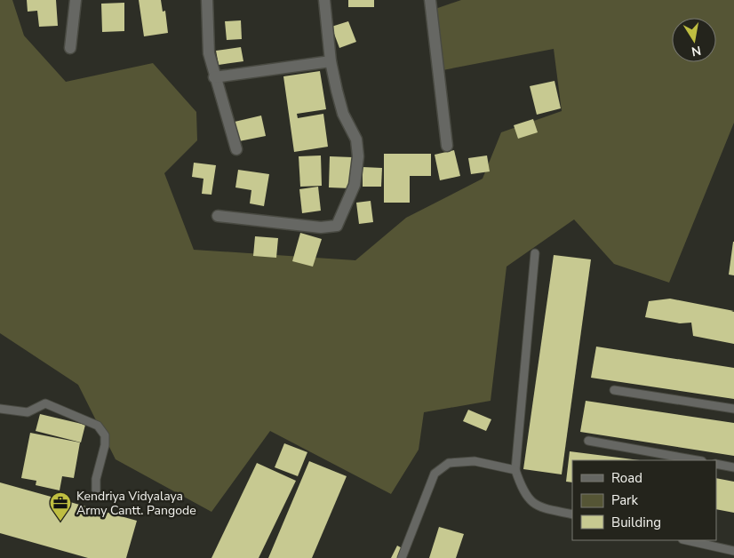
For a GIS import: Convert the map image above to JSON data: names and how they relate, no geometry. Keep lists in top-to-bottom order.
{
  "places": {
    "office": ["Kendriya Vidyalaya Army Cantt. Pangode"]
  },
  "legend": ["Road", "Park", "Building"],
  "north": "bottom"
}
